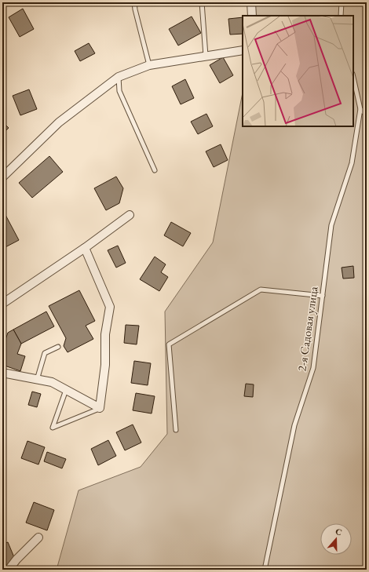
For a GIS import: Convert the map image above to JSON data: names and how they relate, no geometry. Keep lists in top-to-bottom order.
{
  "streets": {
    "lane": ["2-я Садовая улица"]
  },
  "north": "top"
}
